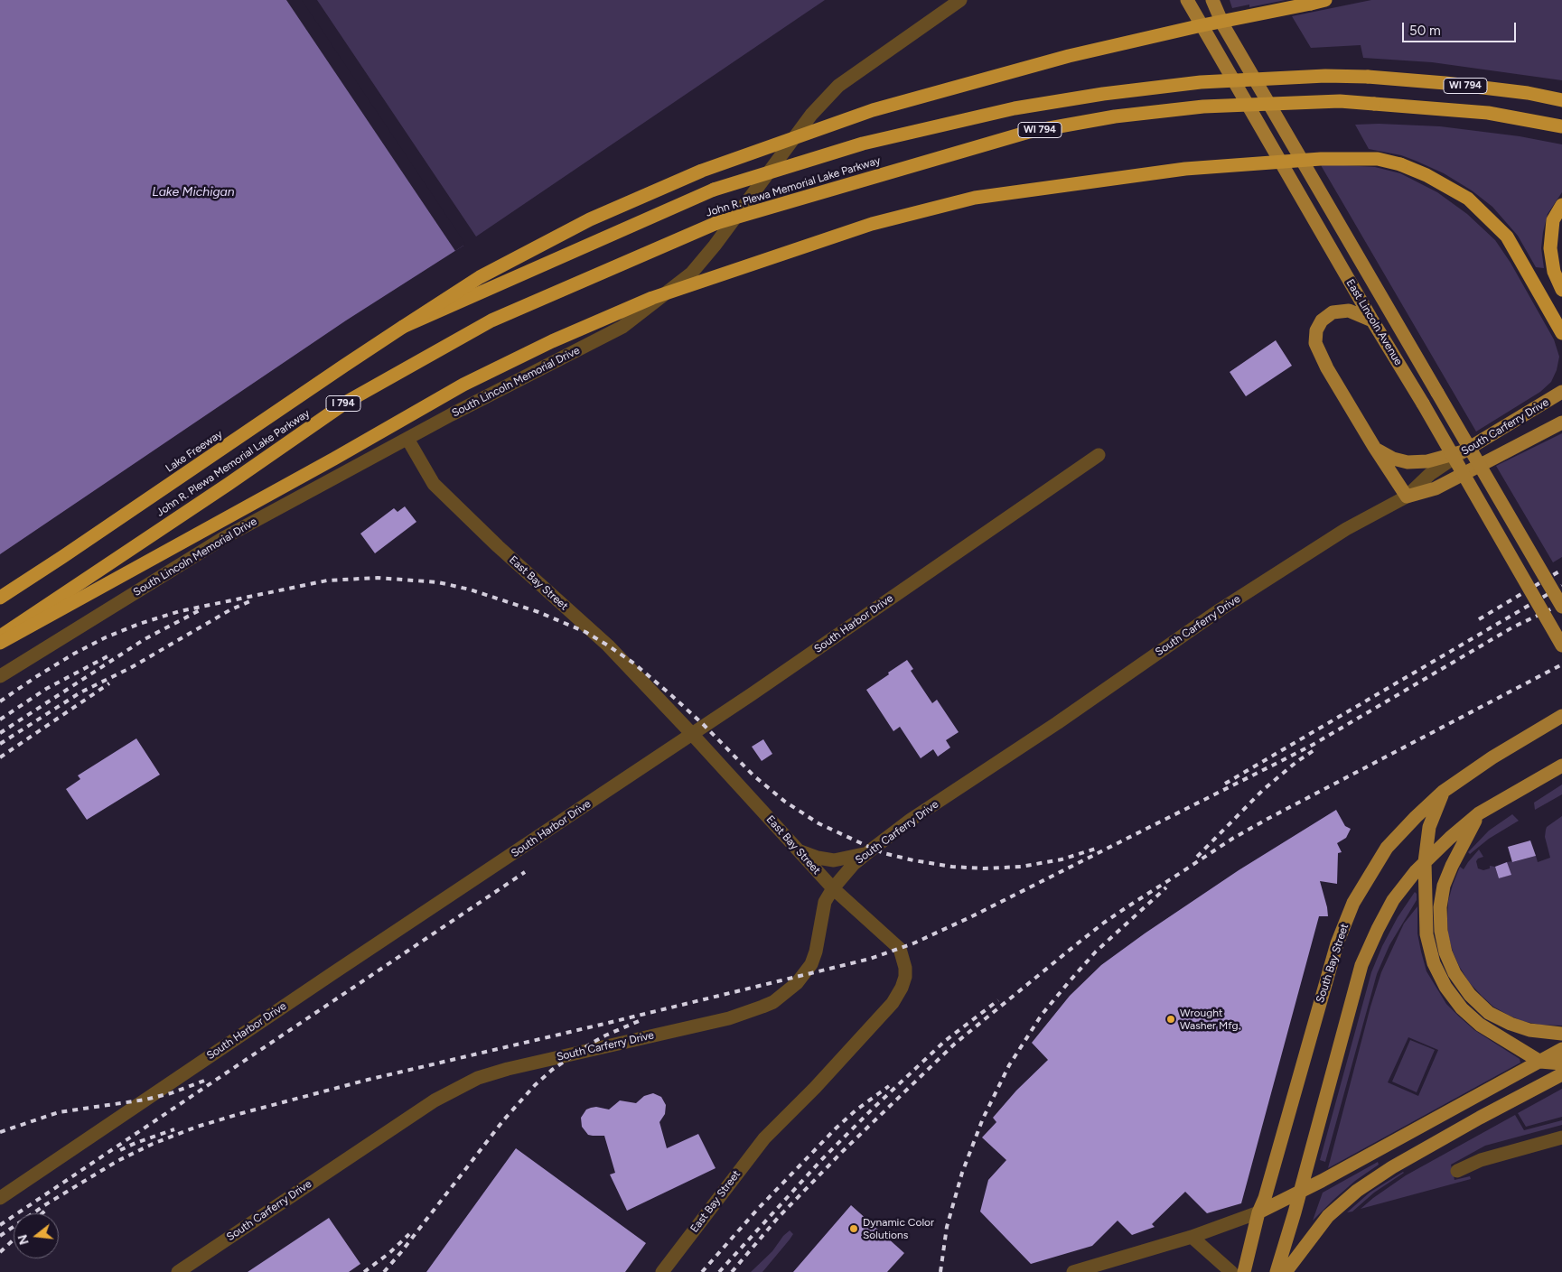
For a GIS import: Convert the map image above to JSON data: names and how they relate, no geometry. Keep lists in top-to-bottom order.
{
  "streets": {
    "highway": [
      "WI 794",
      "John R. Plewa Memorial Lake Parkway",
      "I 794",
      "Lake Freeway"
    ],
    "main road": ["East Lincoln Avenue", "South Carferry Drive", "South Bay Street"],
    "street": ["South Lincoln Memorial Drive", "East Bay Street", "South Harbor Drive"]
  },
  "crossings": [
    ["John R. Plewa Memorial Lake Parkway", "Lake Freeway"],
    ["South Lincoln Memorial Drive", "East Bay Street"],
    ["South Carferry Drive", "East Bay Street"],
    ["East Bay Street", "South Harbor Drive"]
  ],
  "water": ["Lake Michigan"],
  "places": ["Wrought Washer Mfg.", "Dynamic Color Solutions"],
  "scale_bar": "50 m",
  "north": "left"
}
